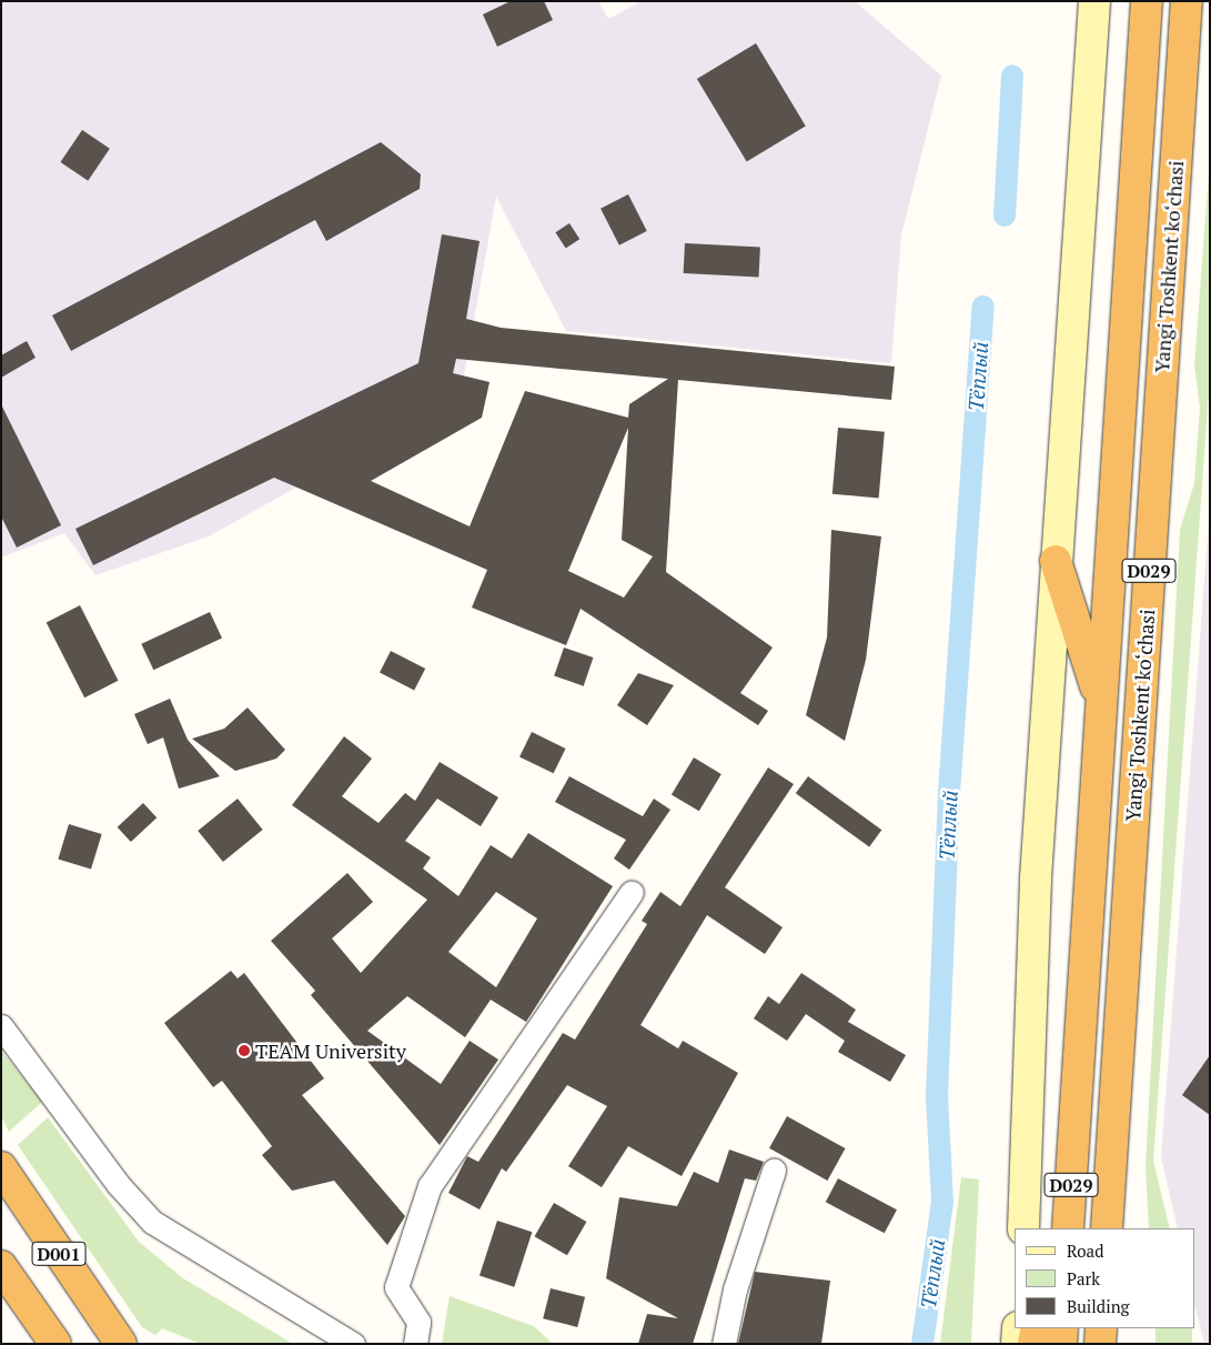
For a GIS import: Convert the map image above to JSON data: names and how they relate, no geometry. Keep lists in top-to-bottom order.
{
  "streets": {
    "highway": ["Yangi Toshkent ko‘chasi", "D029", "D001"]
  },
  "water": ["Тёплый"],
  "places": ["TEAM University"],
  "legend": ["Road", "Park", "Building"]
}
